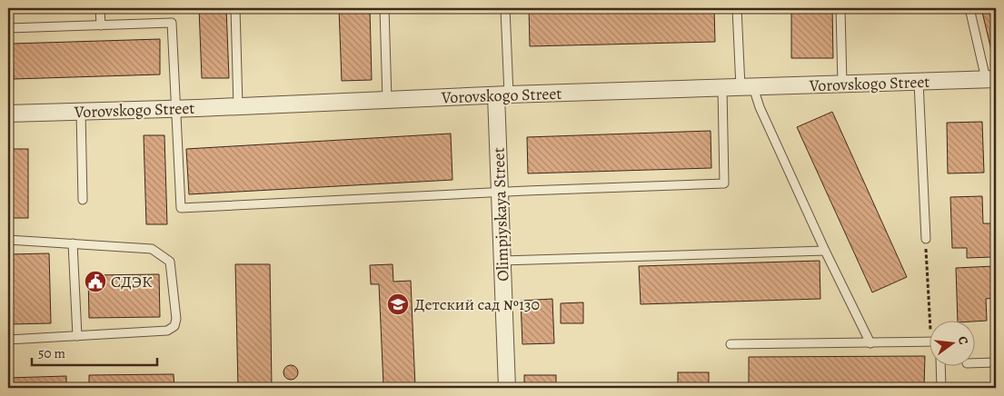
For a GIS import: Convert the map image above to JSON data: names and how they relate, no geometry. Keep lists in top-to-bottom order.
{
  "streets": {
    "street": ["Vorovskogo Street", "Olimpiyskaya Street"]
  },
  "crossings": [
    ["Vorovskogo Street", "Olimpiyskaya Street"]
  ],
  "places": {
    "public building": ["СДЭК"],
    "school or university": ["Детский сад №130"]
  },
  "scale_bar": "50 m",
  "north": "right"
}
